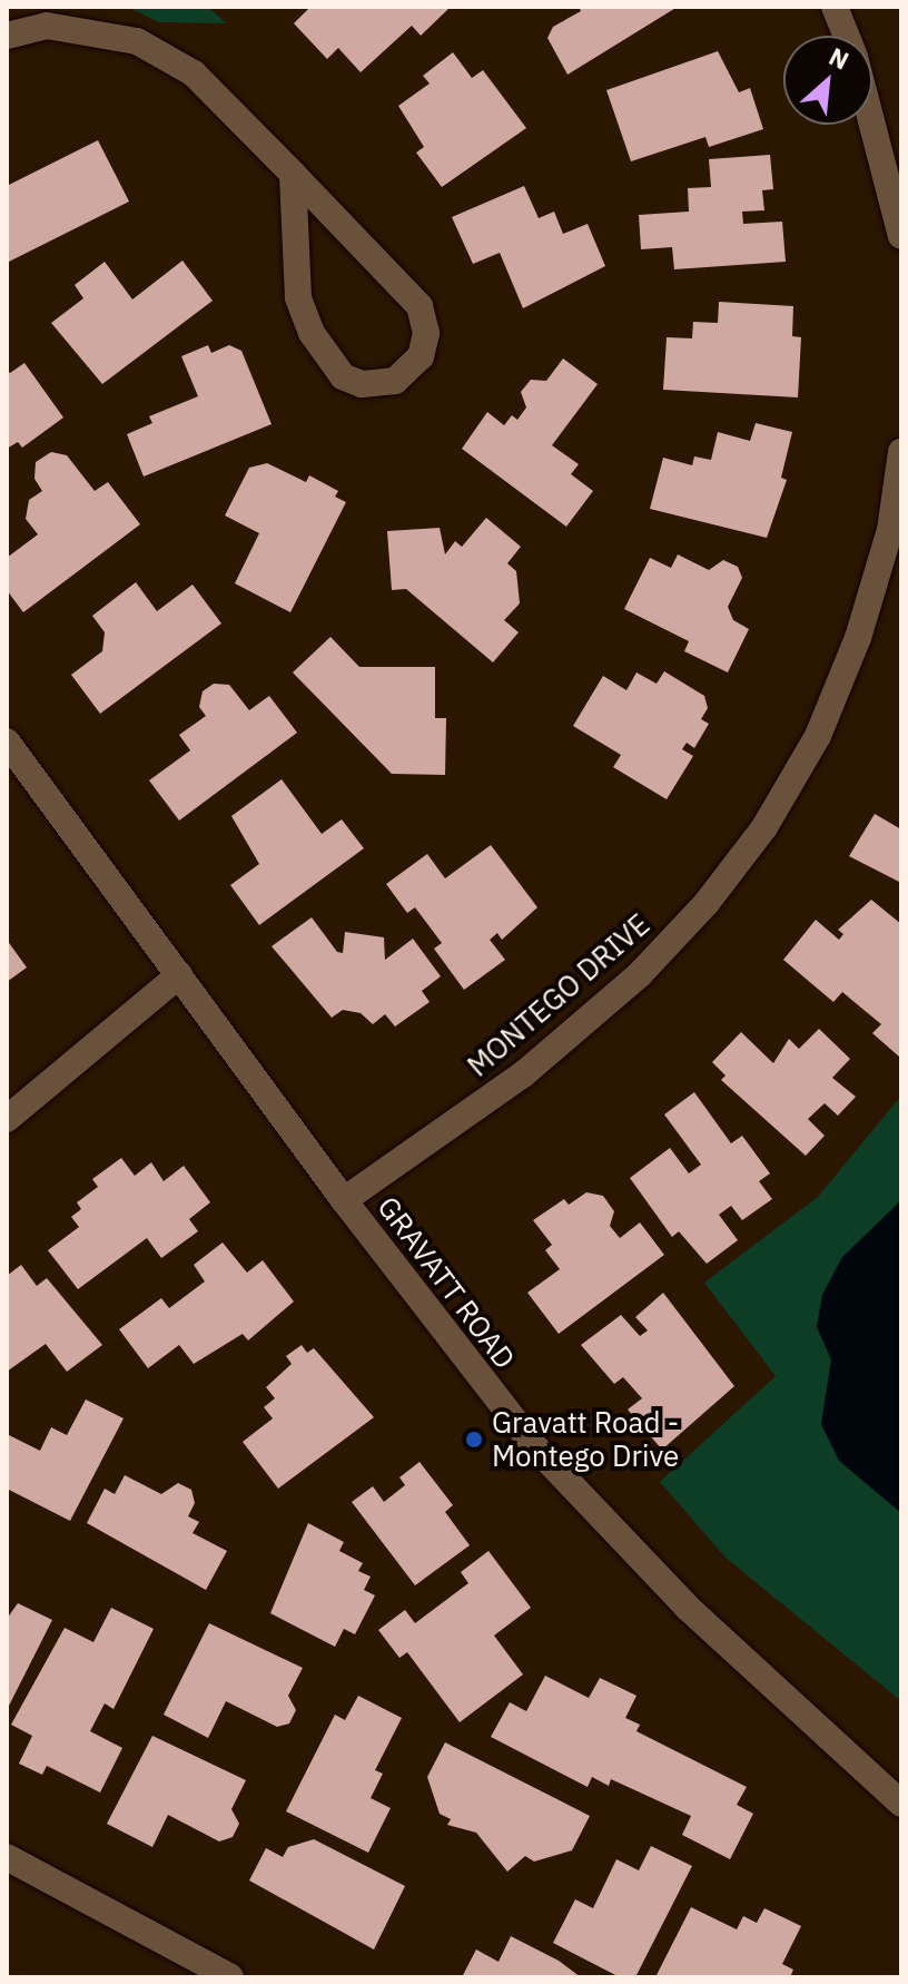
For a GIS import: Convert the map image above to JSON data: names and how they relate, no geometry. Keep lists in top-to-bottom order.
{
  "streets": {
    "street": ["MONTEGO DRIVE", "GRAVATT ROAD"]
  },
  "crossings": [
    ["MONTEGO DRIVE", "GRAVATT ROAD"]
  ],
  "places": ["Gravatt Road - Montego Drive"],
  "north": "top right"
}
